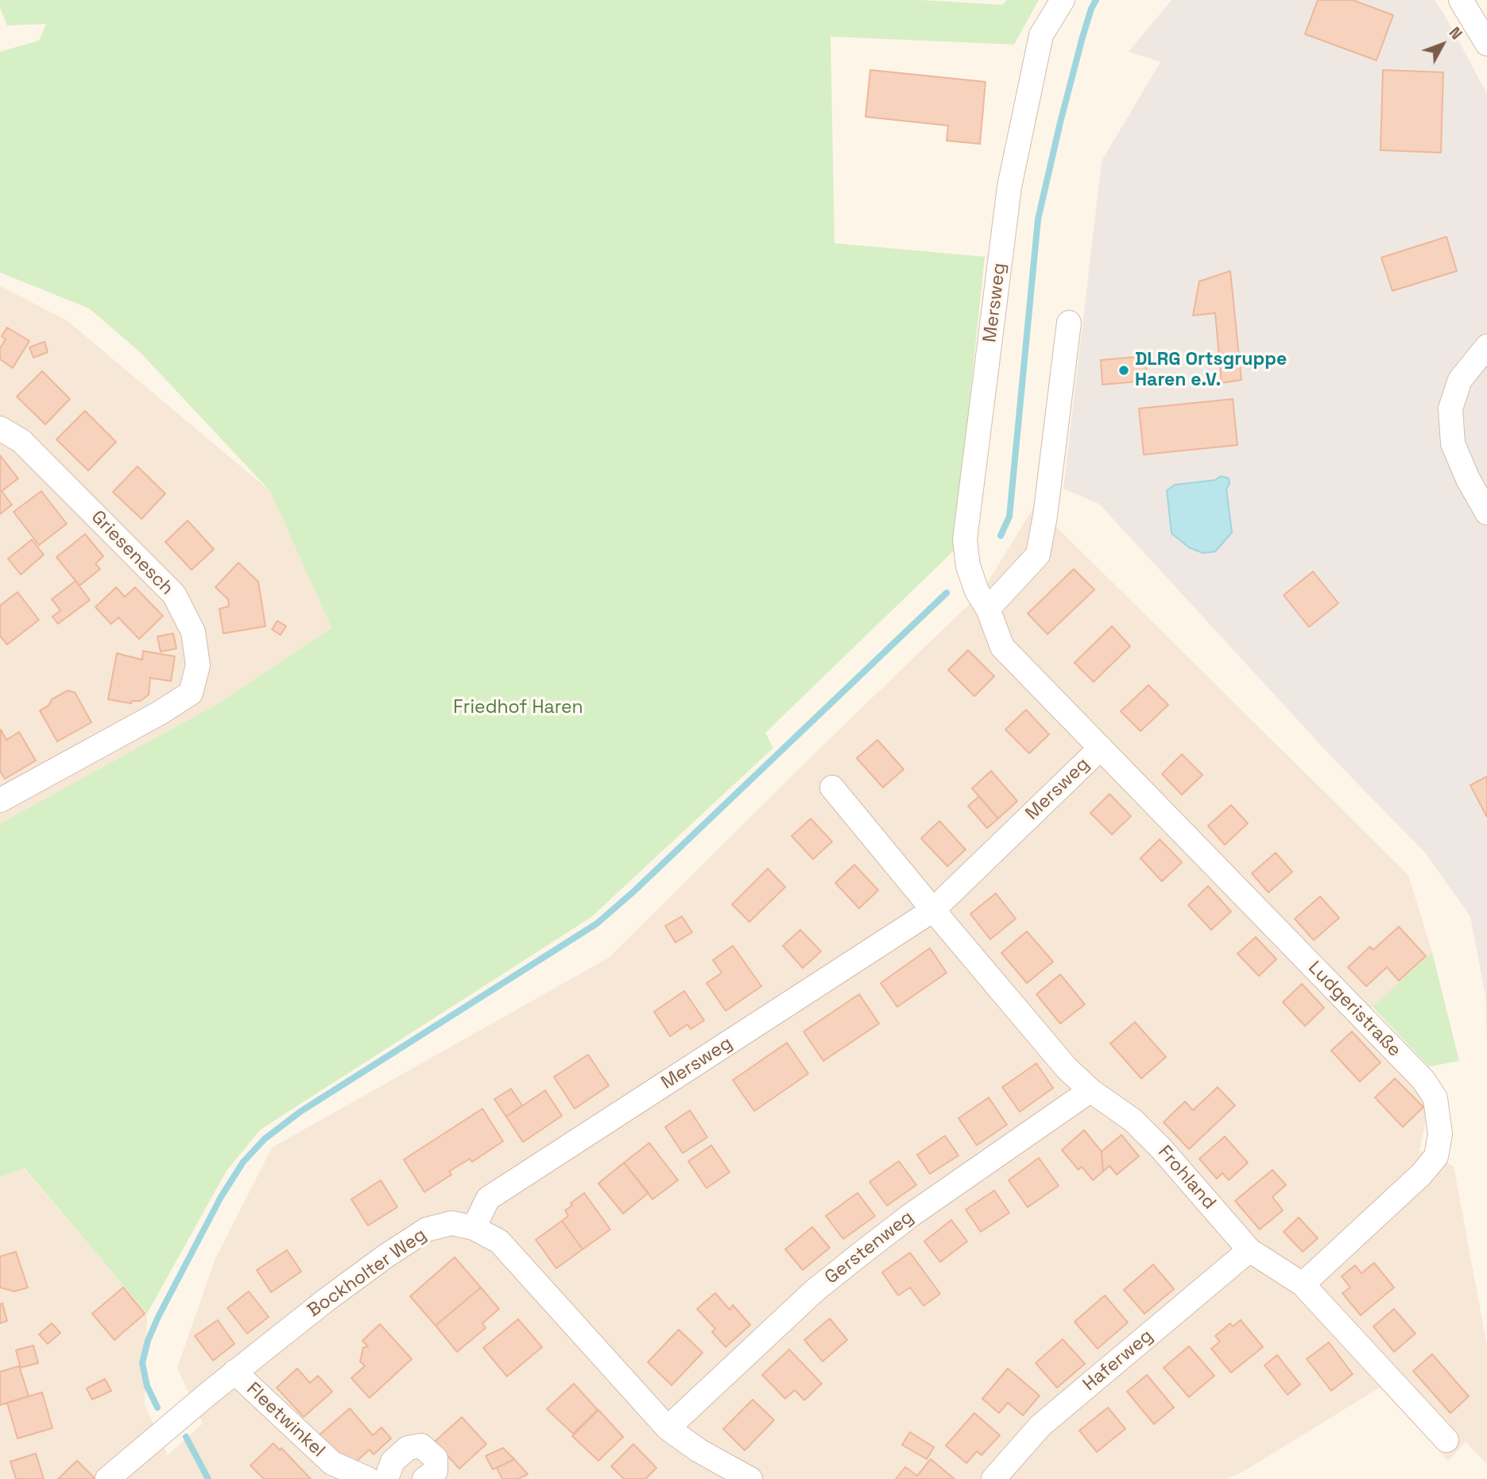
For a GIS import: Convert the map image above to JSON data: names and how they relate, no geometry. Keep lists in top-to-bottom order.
{
  "streets": {
    "street": [
      "Mersweg",
      "Griesenesch",
      "Ludgeristraße",
      "Frohland",
      "Gerstenweg",
      "Bockholter Weg",
      "Haferweg",
      "Fleetwinkel"
    ]
  },
  "crossings": [
    ["Mersweg", "Ludgeristraße"],
    ["Mersweg", "Frohland"],
    ["Mersweg", "Bockholter Weg"],
    ["Ludgeristraße", "Frohland"],
    ["Frohland", "Gerstenweg"],
    ["Frohland", "Haferweg"],
    ["Gerstenweg", "Bockholter Weg"],
    ["Bockholter Weg", "Fleetwinkel"]
  ],
  "parks": ["Friedhof Haren"],
  "places": ["DLRG Ortsgruppe Haren e.V."],
  "north": "top right"
}
